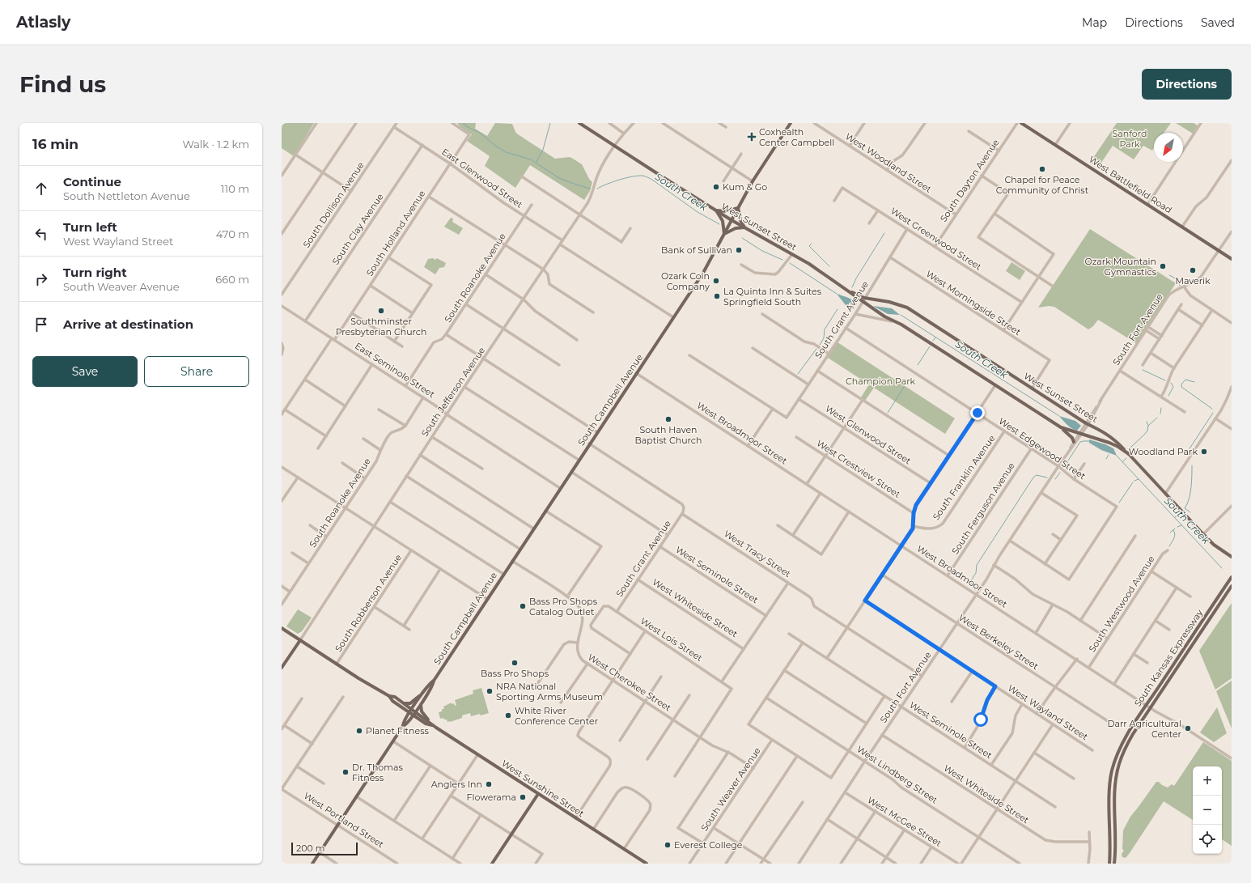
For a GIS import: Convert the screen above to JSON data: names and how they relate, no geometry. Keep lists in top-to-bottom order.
{
  "streets": {
    "main road": [
      "West Battlefield Road",
      "West Sunset Street",
      "South Jefferson Avenue",
      "South Campbell Avenue",
      "South Kansas Expressway",
      "West Sunshine Street"
    ],
    "street": [
      "West Woodland Street",
      "East Glenwood Street",
      "South Dayton Avenue",
      "South Dollison Avenue",
      "South Clay Avenue",
      "South Holland Avenue",
      "West Greenwood Street",
      "South Roanoke Avenue",
      "West Morningside Street",
      "South Grant Avenue",
      "South Fort Avenue",
      "East Seminole Street",
      "West Broadmoor Street",
      "West Glenwood Street",
      "West Edgewood Street",
      "West Crestview Street",
      "South Franklin Avenue",
      "South Ferguson Avenue",
      "West Tracy Street",
      "West Seminole Street",
      "South Robberson Avenue",
      "South Westwood Avenue",
      "West Whiteside Street",
      "West Lois Street",
      "West Berkeley Street",
      "West Cherokee Street",
      "West Wayland Street",
      "West Lindberg Street",
      "South Weaver Avenue",
      "West Portland Street",
      "West McGee Street"
    ]
  },
  "crossings": [
    ["West Woodland Street", "South Dayton Avenue"],
    ["East Glenwood Street", "South Dollison Avenue"],
    ["East Glenwood Street", "South Clay Avenue"],
    ["East Glenwood Street", "South Holland Avenue"],
    ["East Glenwood Street", "South Roanoke Avenue"],
    ["East Glenwood Street", "South Jefferson Avenue"],
    ["South Dayton Avenue", "West Greenwood Street"],
    ["West Battlefield Road", "South Fort Avenue"],
    ["West Sunset Street", "West Morningside Street"],
    ["West Sunset Street", "South Grant Avenue"],
    ["West Sunset Street", "South Fort Avenue"],
    ["West Sunset Street", "South Jefferson Avenue"],
    ["West Sunset Street", "South Campbell Avenue"],
    ["South Clay Avenue", "East Seminole Street"],
    ["South Holland Avenue", "East Seminole Street"],
    ["West Greenwood Street", "South Grant Avenue"],
    ["South Roanoke Avenue", "East Seminole Street"],
    ["West Morningside Street", "South Grant Avenue"],
    ["South Grant Avenue", "West Glenwood Street"],
    ["South Grant Avenue", "West Edgewood Street"],
    ["South Grant Avenue", "West Tracy Street"],
    ["South Grant Avenue", "West Seminole Street"],
    ["South Grant Avenue", "West Whiteside Street"],
    ["South Grant Avenue", "West Lois Street"],
    ["South Fort Avenue", "West Broadmoor Street"],
    ["South Fort Avenue", "West Edgewood Street"],
    ["South Fort Avenue", "West Tracy Street"],
    ["South Fort Avenue", "West Seminole Street"],
    ["South Fort Avenue", "West Whiteside Street"],
    ["South Fort Avenue", "West Berkeley Street"],
    ["South Fort Avenue", "West Wayland Street"],
    ["South Fort Avenue", "West Lindberg Street"],
    ["South Fort Avenue", "West McGee Street"],
    ["East Seminole Street", "South Jefferson Avenue"],
    ["East Seminole Street", "South Campbell Avenue"],
    ["South Jefferson Avenue", "West Sunshine Street"],
    ["South Campbell Avenue", "West Broadmoor Street"],
    ["South Campbell Avenue", "West Sunshine Street"],
    ["South Campbell Avenue", "West Portland Street"],
    ["West Broadmoor Street", "South Ferguson Avenue"],
    ["West Broadmoor Street", "South Westwood Avenue"],
    ["West Broadmoor Street", "South Kansas Expressway"],
    ["West Edgewood Street", "South Franklin Avenue"],
    ["West Edgewood Street", "South Ferguson Avenue"],
    ["South Robberson Avenue", "West Sunshine Street"],
    ["West Lois Street", "West Cherokee Street"],
    ["West Cherokee Street", "South Weaver Avenue"]
  ],
  "water": ["South Creek"],
  "parks": ["Sanford Park", "Champion Park"],
  "places": {
    "health": ["Coxhealth Center Campbell"],
    "other": [
      "Chapel for Peace Community of Christ",
      "Kum & Go",
      "Bank of Sullivan",
      "Ozark Mountain Gymnastics",
      "Maverik",
      "Ozark Coin Company",
      "La Quinta Inn & Suites Springfield South",
      "Southminster Presbyterian Church",
      "South Haven Baptist Church",
      "Woodland Park",
      "Bass Pro Shops Catalog Outlet",
      "Bass Pro Shops",
      "NRA National Sporting Arms Museum",
      "White River Conference Center",
      "Darr Agricultural Center",
      "Planet Fitness",
      "Dr. Thomas Fitness",
      "Anglers Inn",
      "Flowerama",
      "Everest College"
    ]
  },
  "scale_bar": "200 m",
  "north": "bottom left",
  "page": {
    "header": "Atlasly",
    "nav": ["Map", "Directions", "Saved"],
    "buttons": [
      "Directions",
      ["Save", "Share"]
    ],
    "title": "Find us",
    "heading": ["16 min", "Walk · 1.2 km"],
    "list": [
      ["Continue", "South Nettleton Avenue", "110 m"],
      ["Turn left", "West Wayland Street", "470 m"],
      ["Turn right", "South Weaver Avenue", "660 m"],
      "Arrive at destination"
    ],
    "map_buttons": ["+", "−"],
    "scale": "200 m"
  }
}
